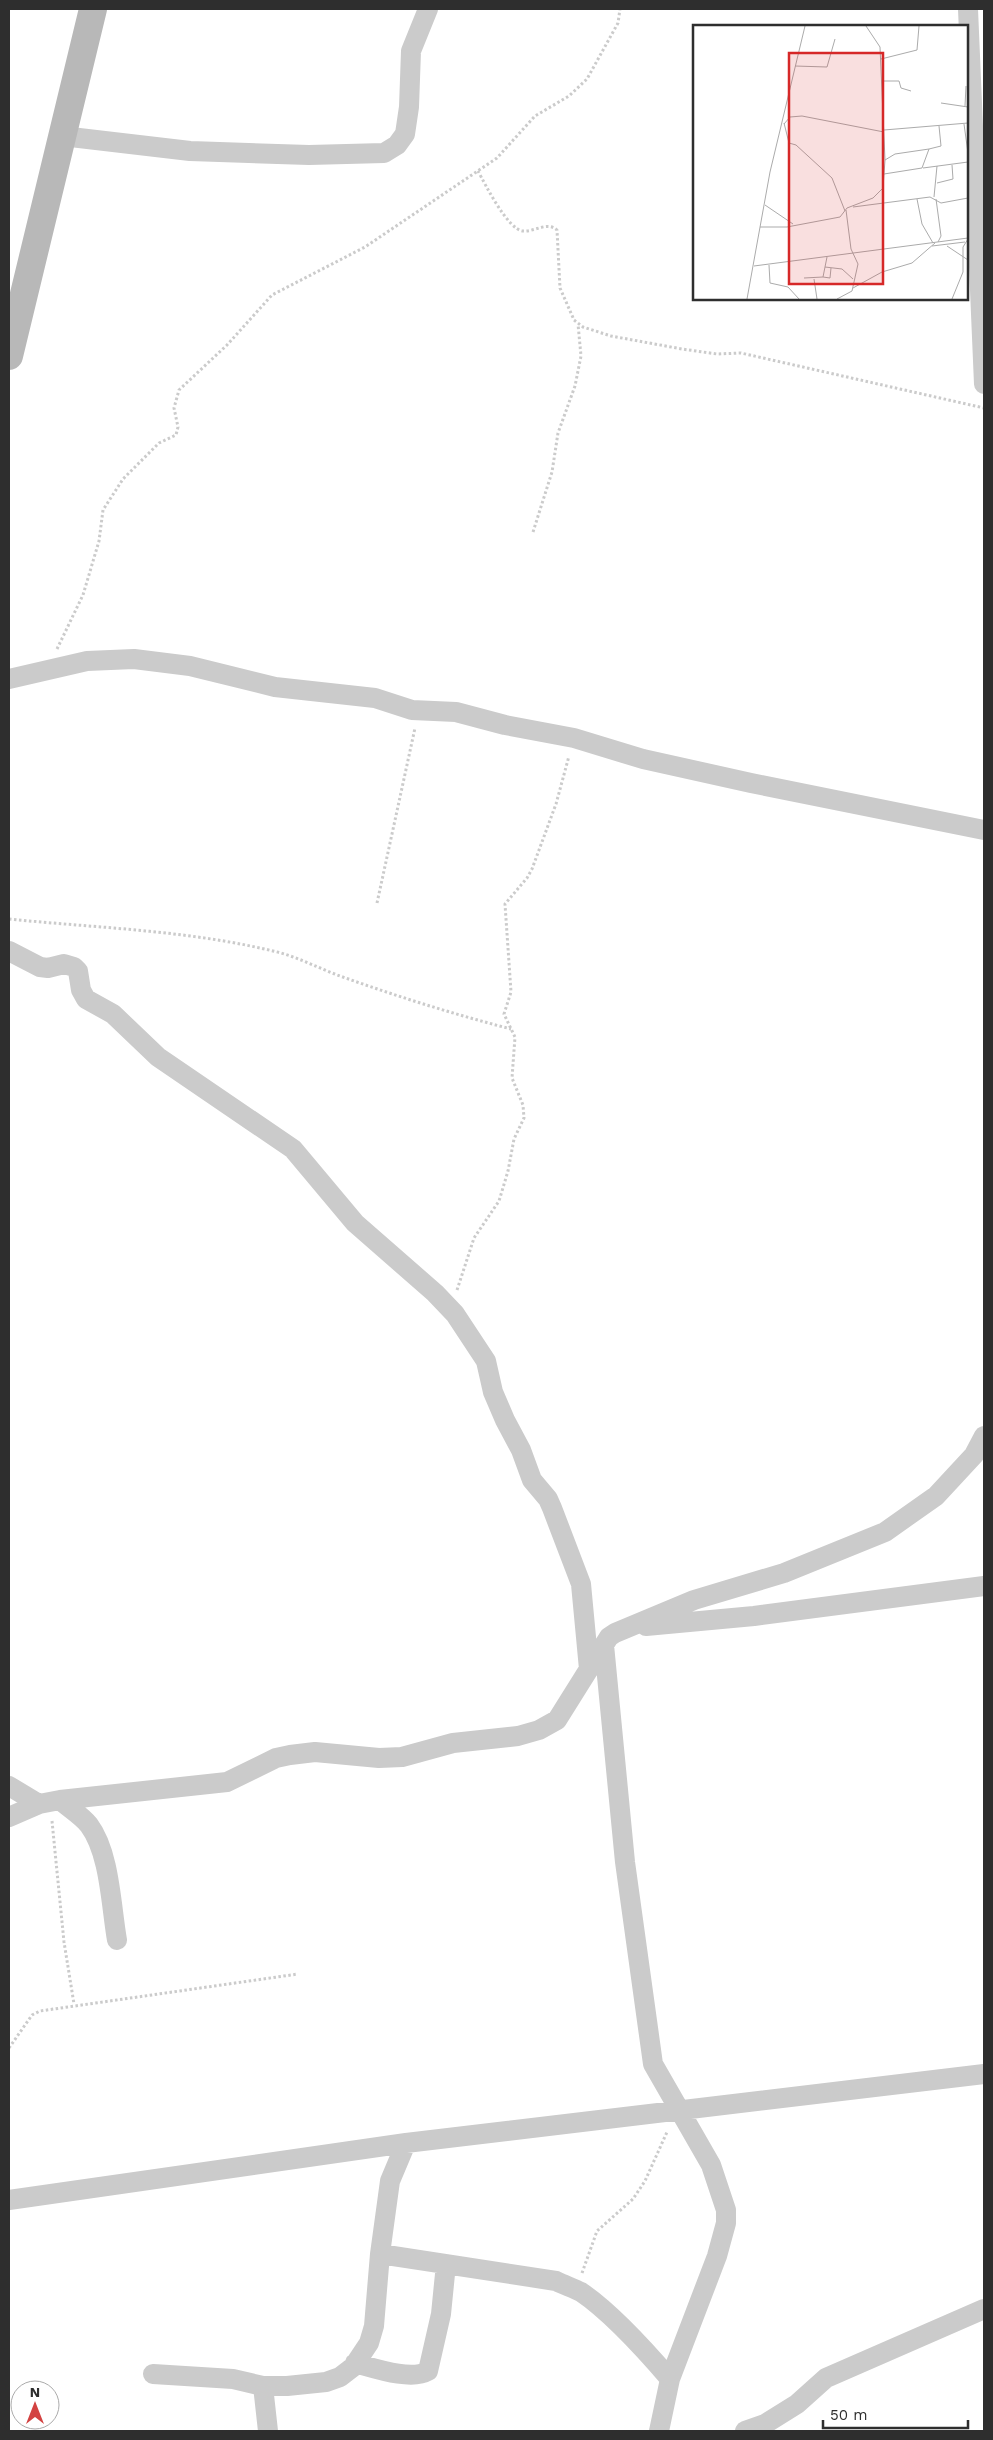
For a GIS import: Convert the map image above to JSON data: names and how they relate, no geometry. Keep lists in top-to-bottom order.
{
  "scale_bar": "50 m",
  "north": "top"
}
